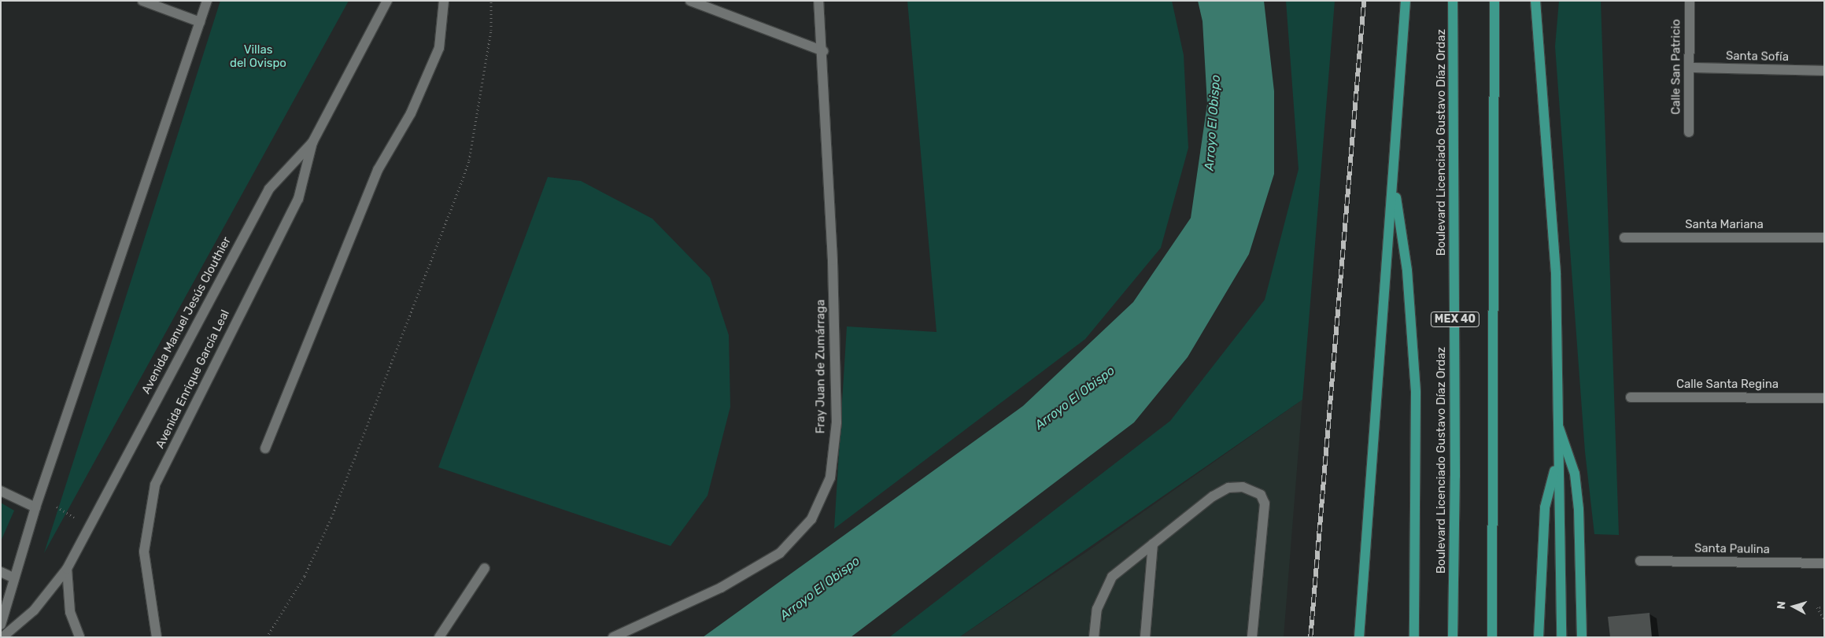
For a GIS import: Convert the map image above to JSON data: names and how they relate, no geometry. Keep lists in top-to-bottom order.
{
  "streets": {
    "main road": ["Boulevard Licenciado Gustavo Díaz Ordaz", "MEX 40"],
    "street": [
      "Santa Sofía",
      "Calle San Patricio",
      "Santa Mariana",
      "Avenida Manuel Jesús Clouthier",
      "Fray Juan de Zumárraga",
      "Avenida Enrique García Leal",
      "Calle Santa Regina",
      "Santa Paulina"
    ]
  },
  "crossings": [
    ["Santa Sofía", "Calle San Patricio"],
    ["Avenida Manuel Jesús Clouthier", "Avenida Enrique García Leal"]
  ],
  "water": ["Arroyo El Obispo"],
  "parks": ["Villas del Ovispo"],
  "north": "left"
}
